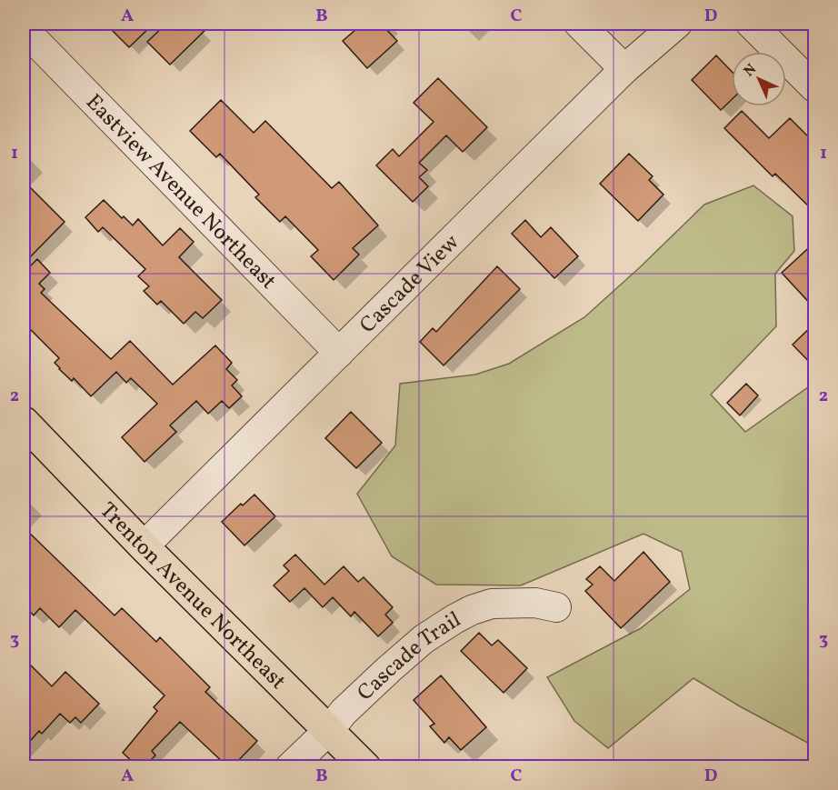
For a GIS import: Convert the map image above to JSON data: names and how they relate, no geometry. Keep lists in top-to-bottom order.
{
  "streets": {
    "main road": ["Trenton Avenue Northeast"],
    "street": ["Eastview Avenue Northeast", "Cascade View", "Cascade Trail"]
  },
  "crossings": [
    ["Eastview Avenue Northeast", "Cascade View"],
    ["Cascade View", "Trenton Avenue Northeast"],
    ["Trenton Avenue Northeast", "Cascade Trail"]
  ],
  "north": "top left",
  "grid": {
    "columns": [
      "A",
      "B",
      "C",
      "D"
    ],
    "rows": ["1", "2", "3"]
  }
}
